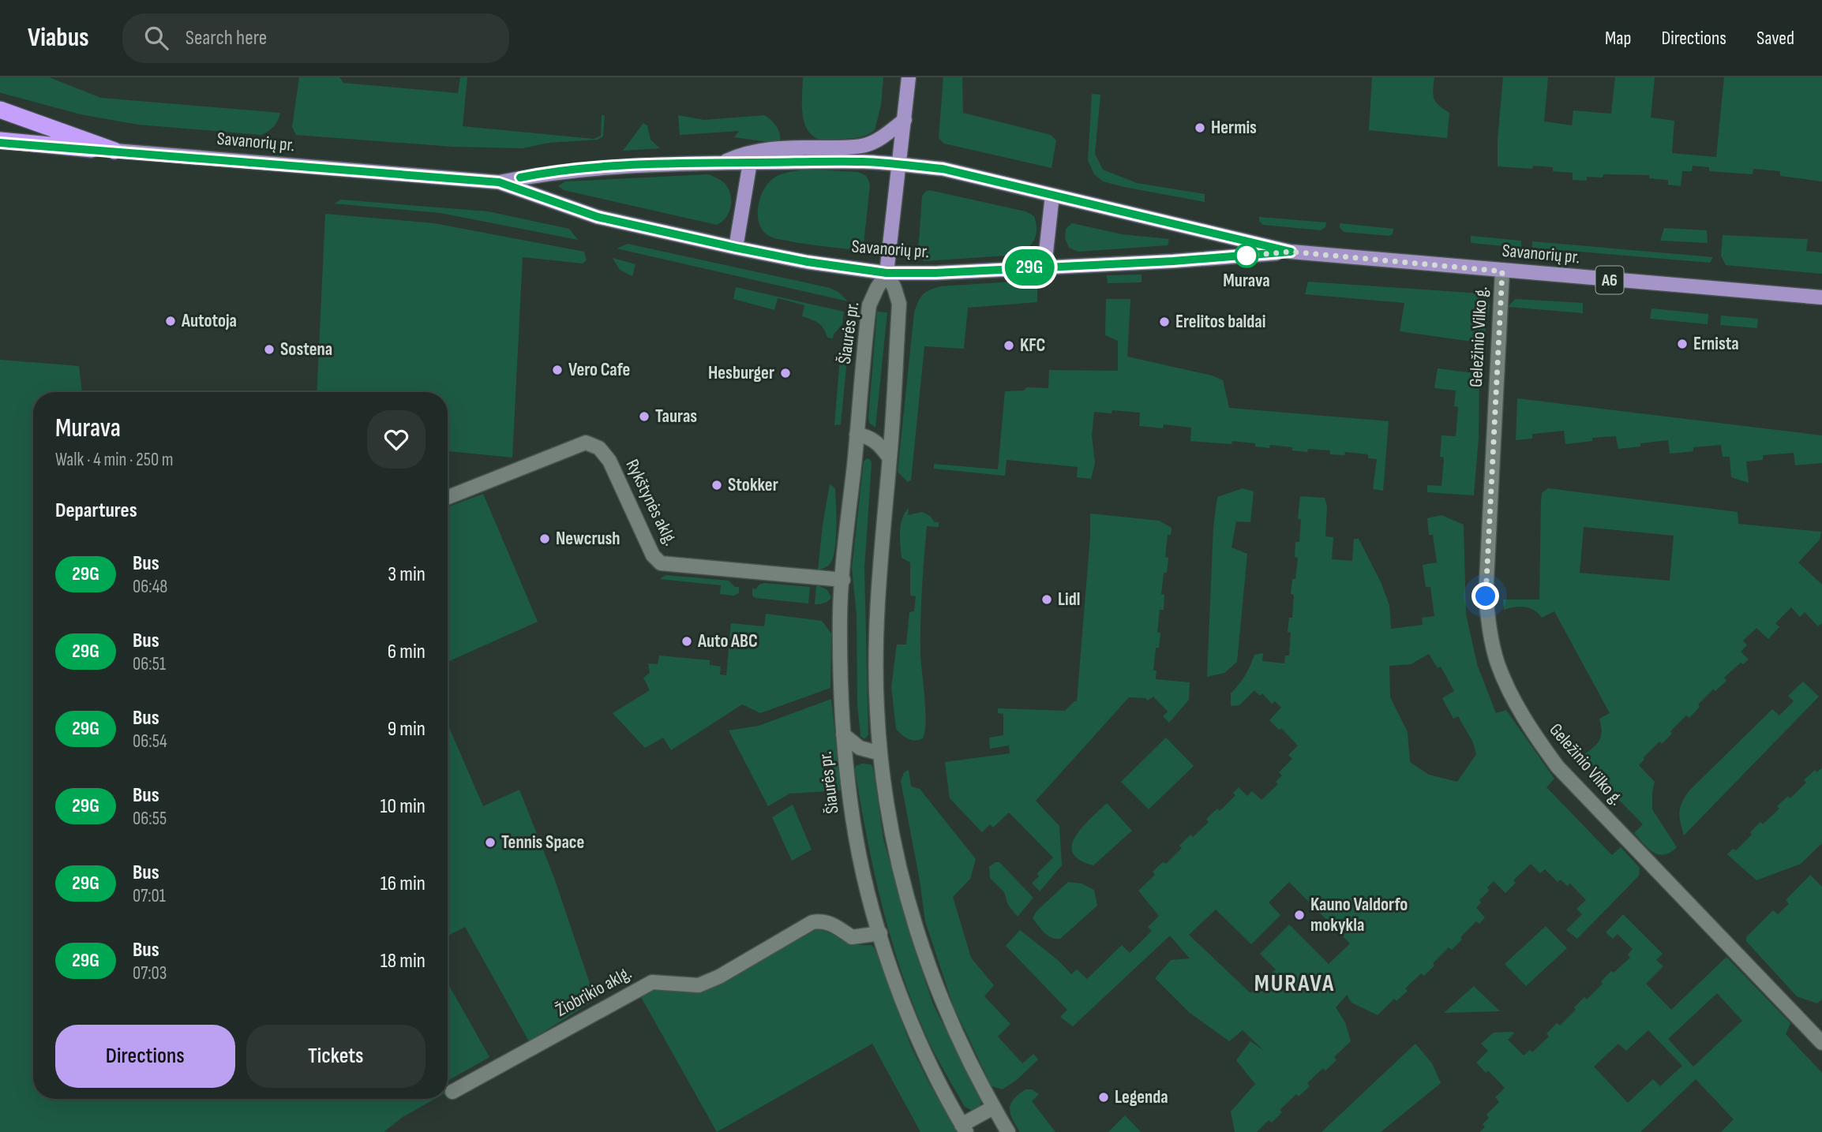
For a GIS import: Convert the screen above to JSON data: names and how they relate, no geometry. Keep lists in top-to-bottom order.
{
  "streets": {
    "highway": ["Savanorių pr.", "A6"],
    "main road": [
      "Šiaurės pr.",
      "Geležinio Vilko g.",
      "Rykštynės aklg.",
      "Žiobrikio aklg."
    ]
  },
  "crossings": [
    ["Savanorių pr.", "Šiaurės pr."],
    ["Savanorių pr.", "Geležinio Vilko g."],
    ["Šiaurės pr.", "Rykštynės aklg."],
    ["Šiaurės pr.", "Žiobrikio aklg."]
  ],
  "districts": ["MURAVA"],
  "places": [
    "Hermis",
    "Murava",
    "Autotoja",
    "Erelitos baldai",
    "Ernista",
    "KFC",
    "Sostena",
    "Vero Cafe",
    "Hesburger",
    "Tauras",
    "Stokker",
    "Newcrush",
    "Lidl",
    "Auto ABC",
    "Tennis Space",
    "Kauno Valdorfo mokykla",
    "Legenda"
  ],
  "lines": ["bus line 29G"],
  "page": {
    "header": "Viabus",
    "search": "Search here",
    "nav": ["Map", "Directions", "Saved"],
    "on_map": "29G",
    "heading": [
      ["Murava", "Walk · 4 min · 250 m"],
      "Departures"
    ],
    "list": [
      {
        "mark": "29G",
        "name": "Bus",
        "note": "06:48",
        "value": "3 min"
      },
      {
        "mark": "29G",
        "name": "Bus",
        "note": "06:51",
        "value": "6 min"
      },
      {
        "mark": "29G",
        "name": "Bus",
        "note": "06:54",
        "value": "9 min"
      },
      {
        "mark": "29G",
        "name": "Bus",
        "note": "06:55",
        "value": "10 min"
      },
      {
        "mark": "29G",
        "name": "Bus",
        "note": "07:01",
        "value": "16 min"
      },
      {
        "mark": "29G",
        "name": "Bus",
        "note": "07:03",
        "value": "18 min"
      }
    ],
    "buttons": ["Directions", "Tickets"]
  }
}
